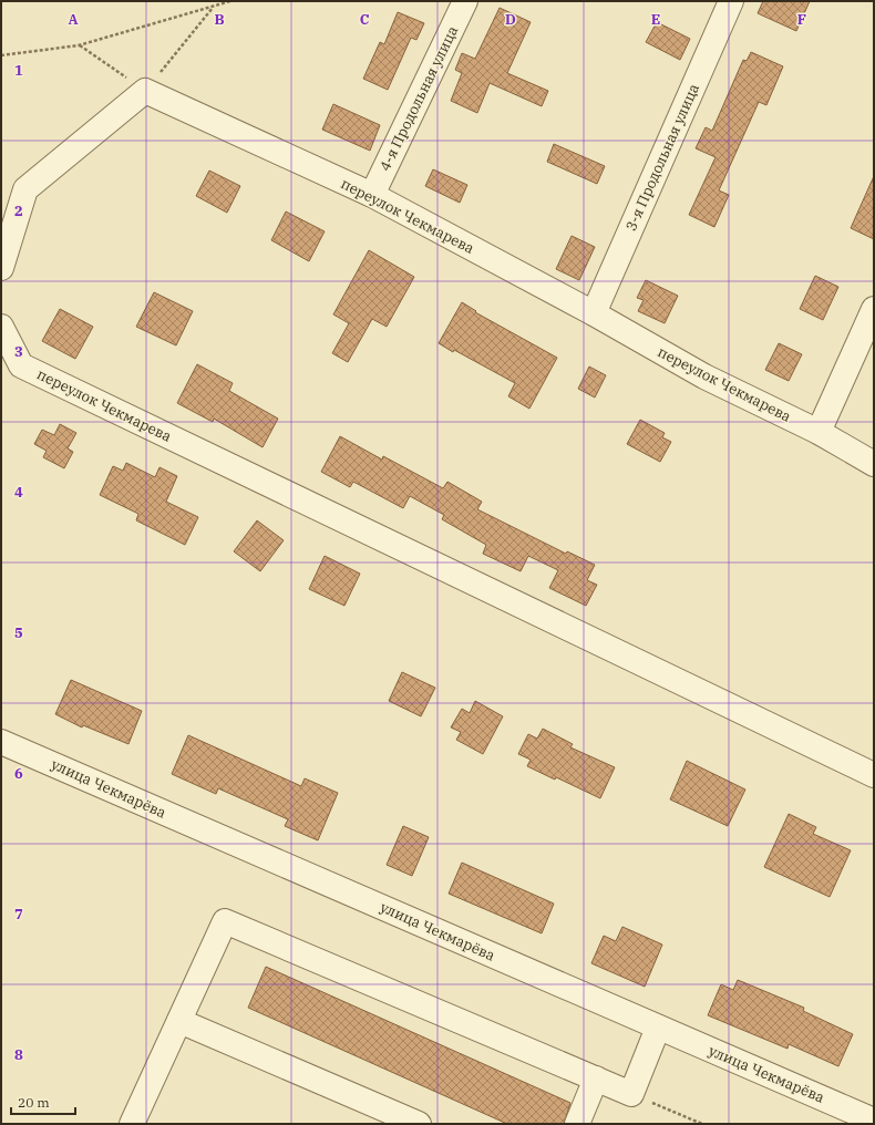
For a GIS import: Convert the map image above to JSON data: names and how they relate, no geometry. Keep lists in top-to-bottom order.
{
  "streets": {
    "street": [
      "4-я Продольная улица",
      "3-я Продольная улица",
      "переулок Чекмарева",
      "улица Чекмарёва"
    ]
  },
  "crossings": [
    ["4-я Продольная улица", "переулок Чекмарева"],
    ["3-я Продольная улица", "переулок Чекмарева"]
  ],
  "scale_bar": "20 m",
  "grid": {
    "columns": [
      "A",
      "B",
      "C",
      "D",
      "E",
      "F"
    ],
    "rows": [
      "1",
      "2",
      "3",
      "4",
      "5",
      "6",
      "7",
      "8"
    ]
  }
}
